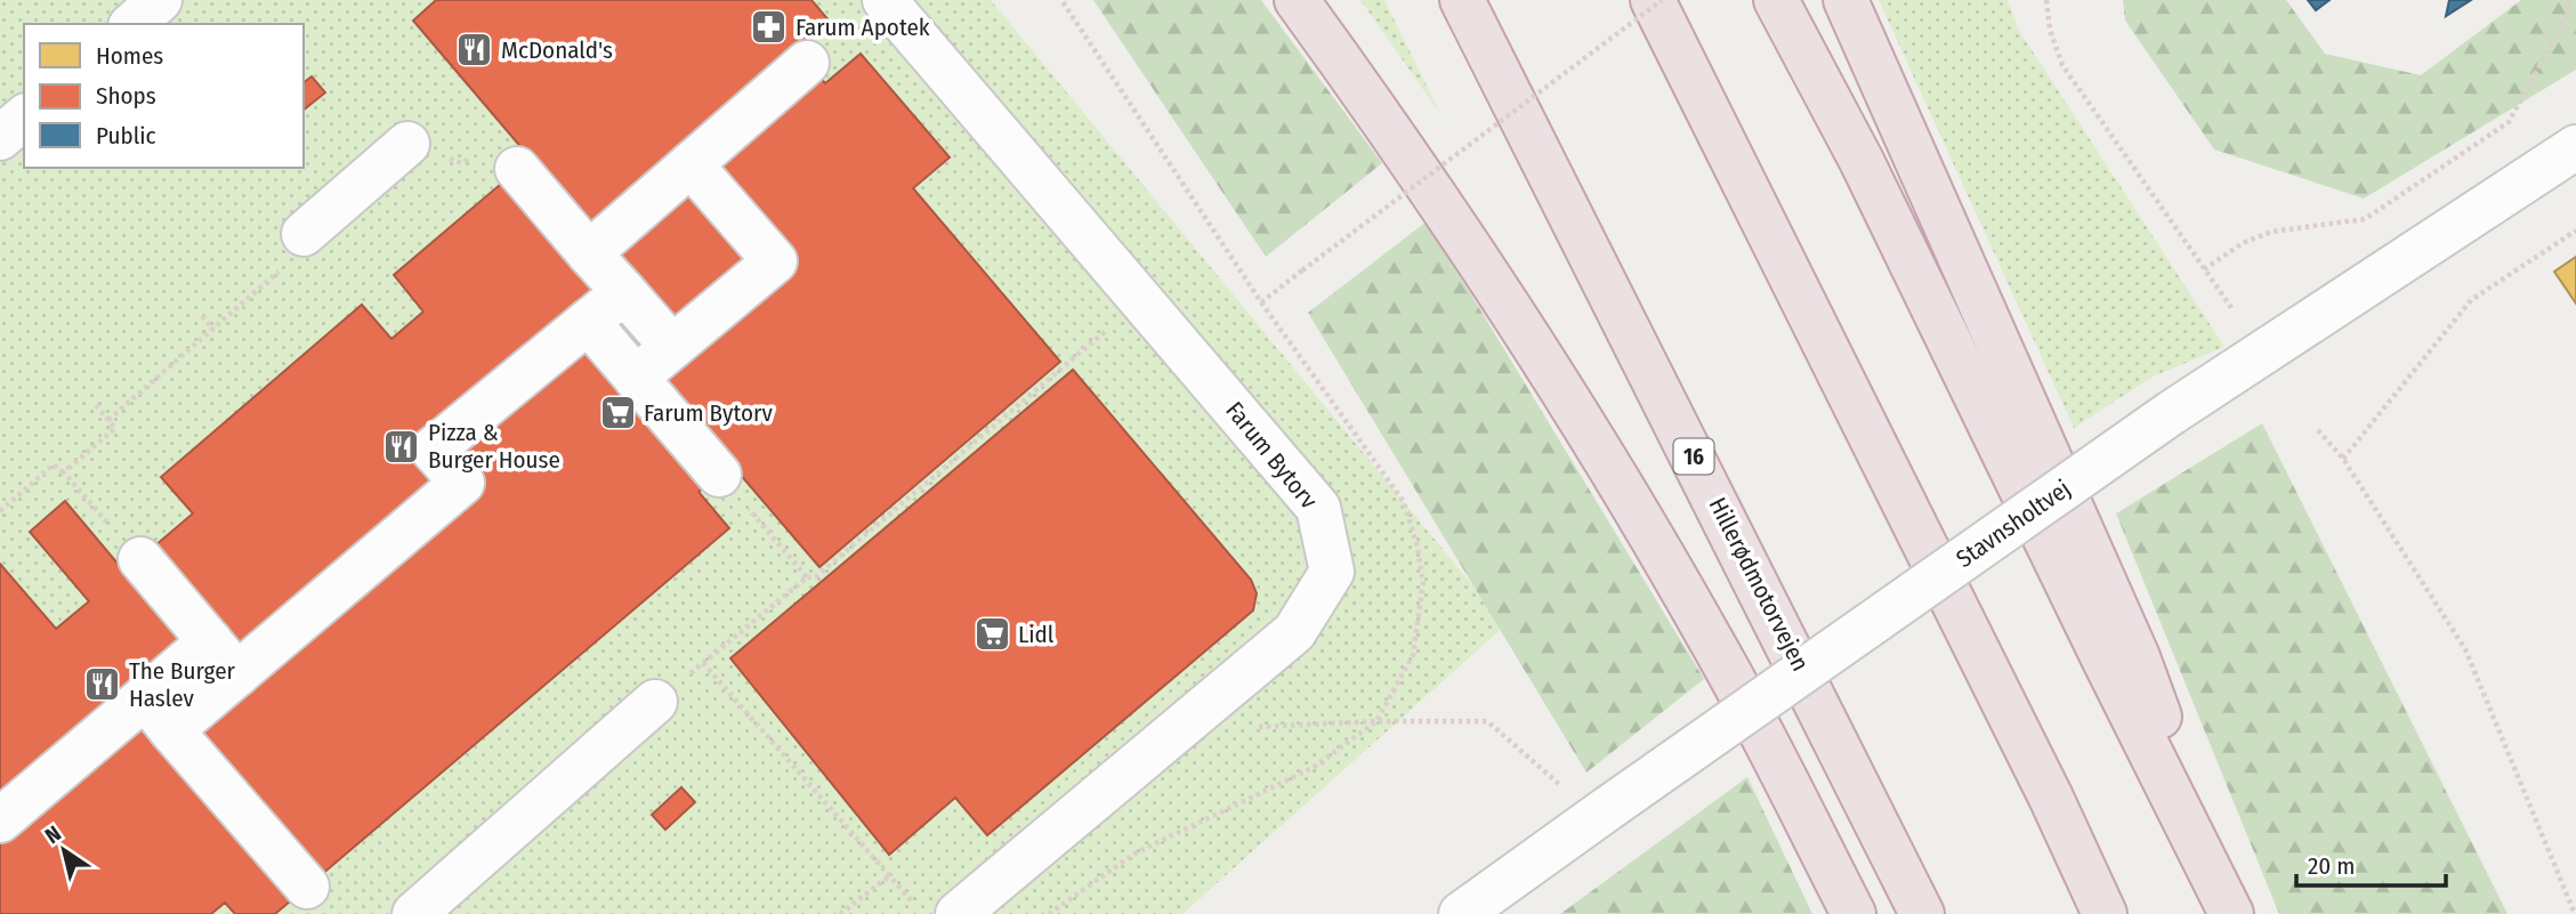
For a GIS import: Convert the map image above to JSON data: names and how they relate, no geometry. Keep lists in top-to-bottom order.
{
  "streets": {
    "highway": ["16", "Hillerødmotorvejen"],
    "street": ["Farum Bytorv", "Stavnsholtvej"]
  },
  "places": {
    "pharmacy": ["Farum Apotek"],
    "restaurant": ["McDonald's", "Pizza & Burger House", "The Burger Haslev"],
    "supermarket": ["Farum Bytorv", "Lidl"]
  },
  "legend": ["Homes", "Shops", "Public"],
  "scale_bar": "20 m",
  "north": "top left"
}
